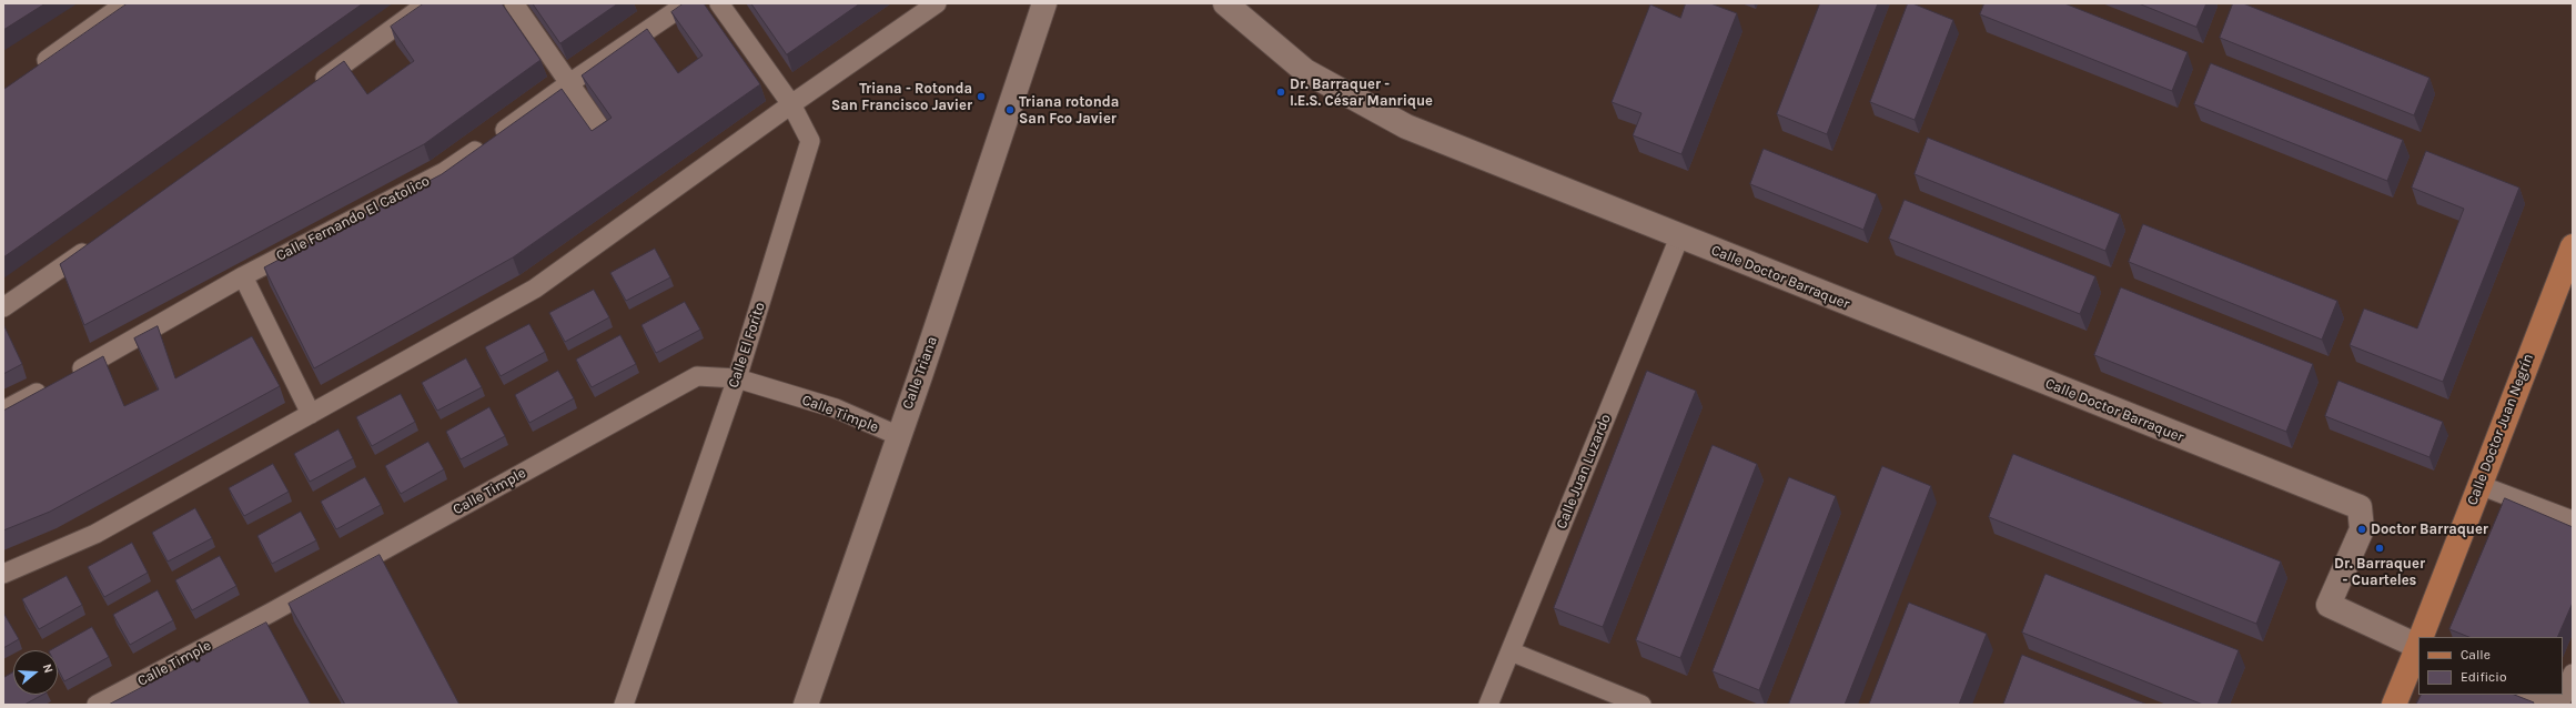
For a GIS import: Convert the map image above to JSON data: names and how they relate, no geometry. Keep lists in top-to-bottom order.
{
  "streets": {
    "main road": ["Calle Doctor Juan Negrín"],
    "street": [
      "Calle Fernando El Catolico",
      "Calle Doctor Barraquer",
      "Calle El Forito",
      "Calle Triana",
      "Calle Timple",
      "Calle Juan Luzardo"
    ]
  },
  "crossings": [
    ["Calle Doctor Barraquer", "Calle Juan Luzardo"],
    ["Calle El Forito", "Calle Timple"],
    ["Calle Triana", "Calle Timple"]
  ],
  "places": [
    "Dr. Barraquer - I.E.S. César Manrique",
    "Triana - Rotonda San Francisco Javier",
    "Triana rotonda San Fco Javier",
    "Doctor Barraquer",
    "Dr. Barraquer - Cuarteles"
  ],
  "legend": ["Calle", "Edificio"],
  "north": "right"
}
